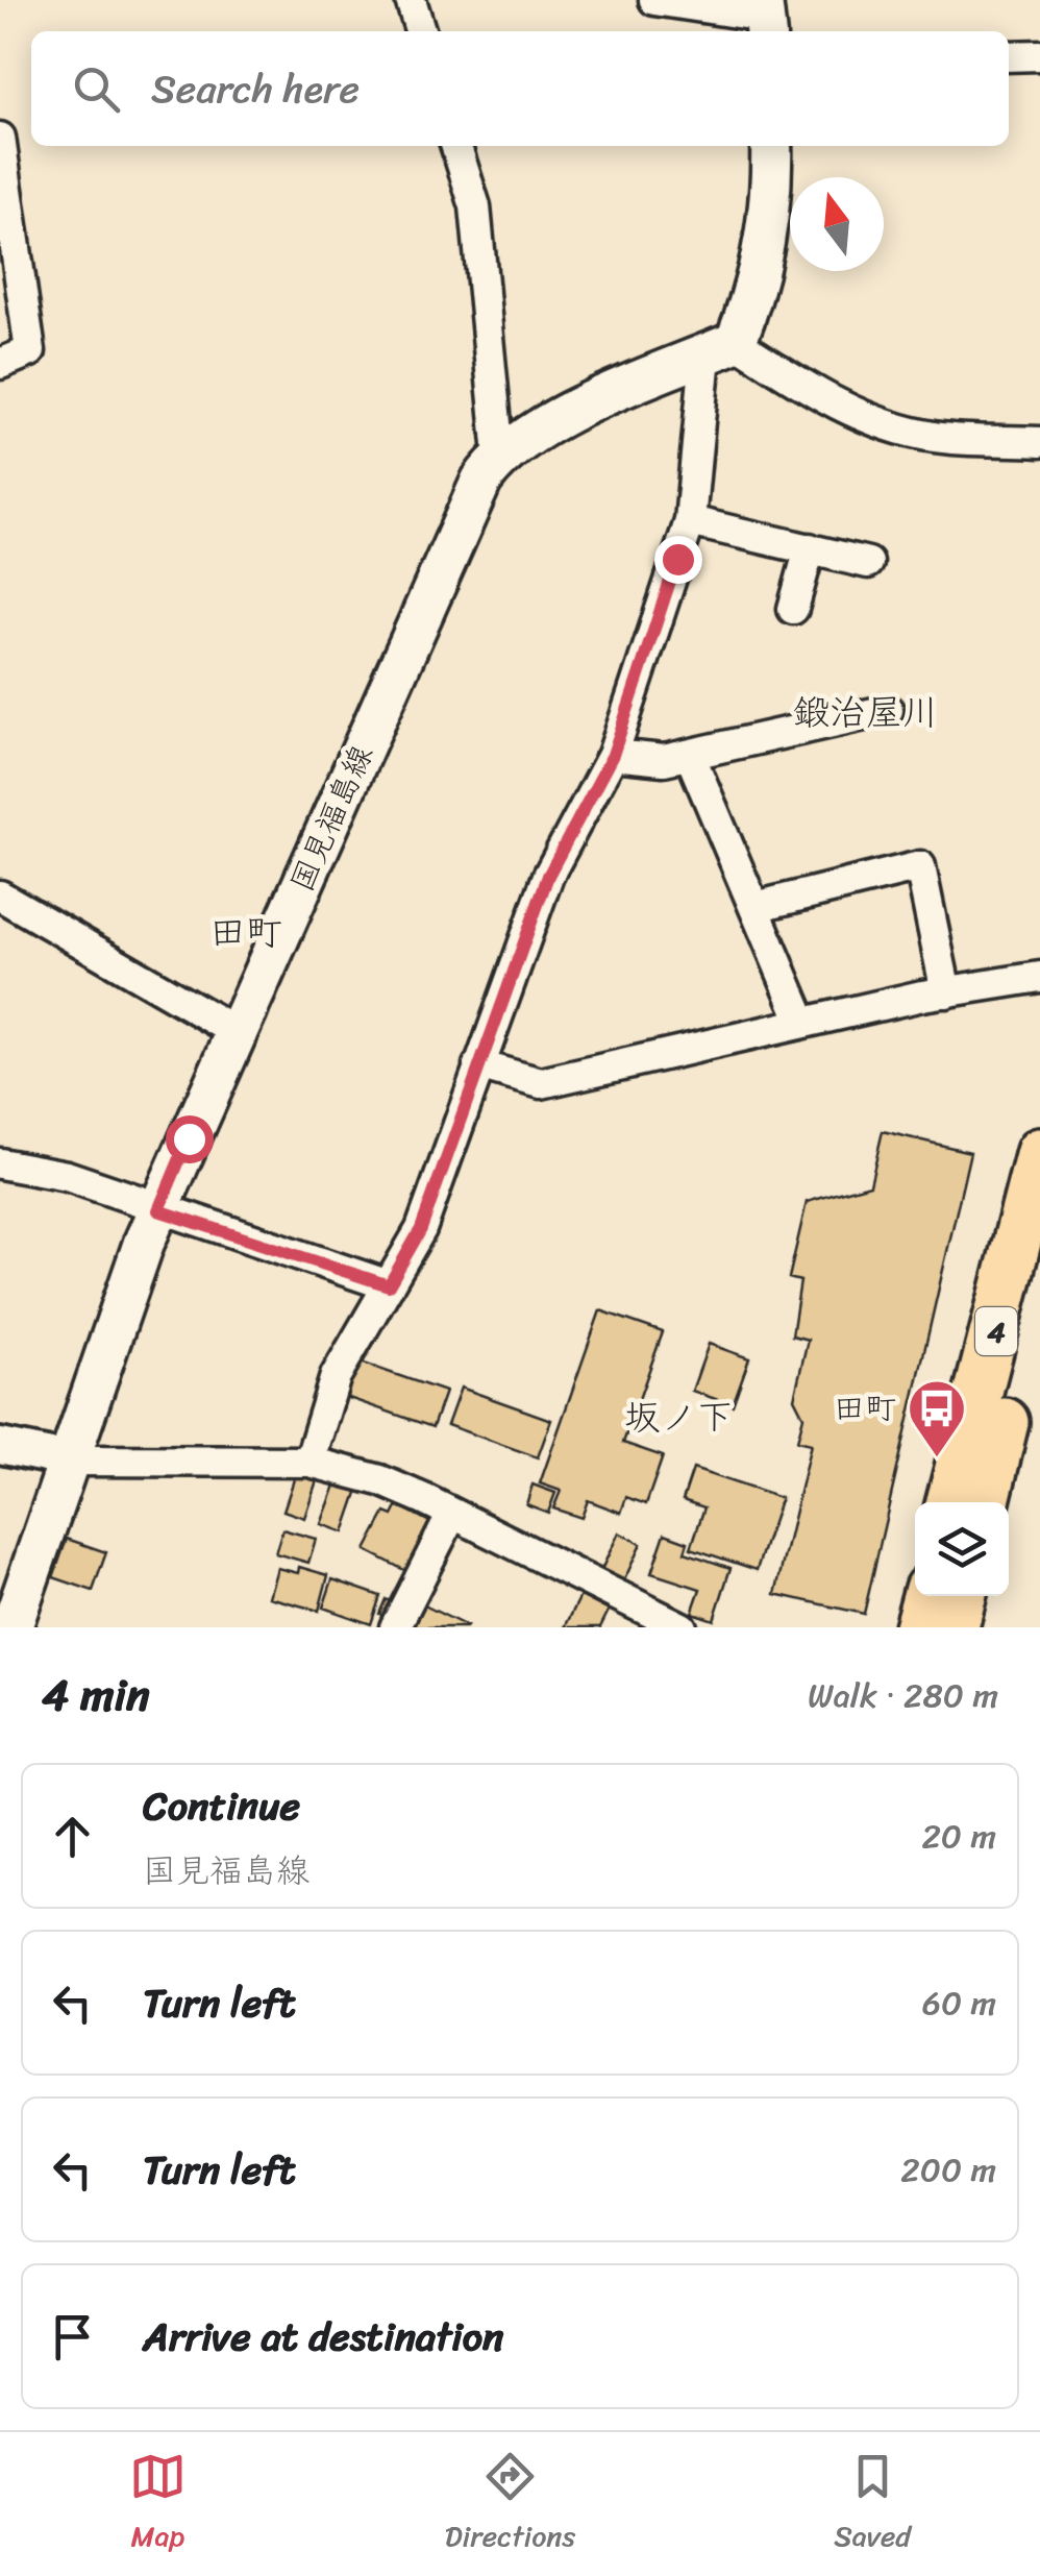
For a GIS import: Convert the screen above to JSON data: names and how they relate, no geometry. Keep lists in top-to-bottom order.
{
  "streets": {
    "highway": ["4"],
    "main road": ["国見福島線"]
  },
  "districts": ["鍛治屋川", "田町", "坂ノ下"],
  "places": {
    "bus stop": ["田町"]
  },
  "north": "top",
  "page": {
    "search": "Search here",
    "heading": ["4 min", "Walk · 280 m"],
    "list": [
      ["Continue", "国見福島線", "20 m"],
      ["Turn left", "60 m"],
      ["Turn left", "200 m"],
      "Arrive at destination"
    ],
    "nav": ["Map", "Directions", "Saved"]
  }
}
